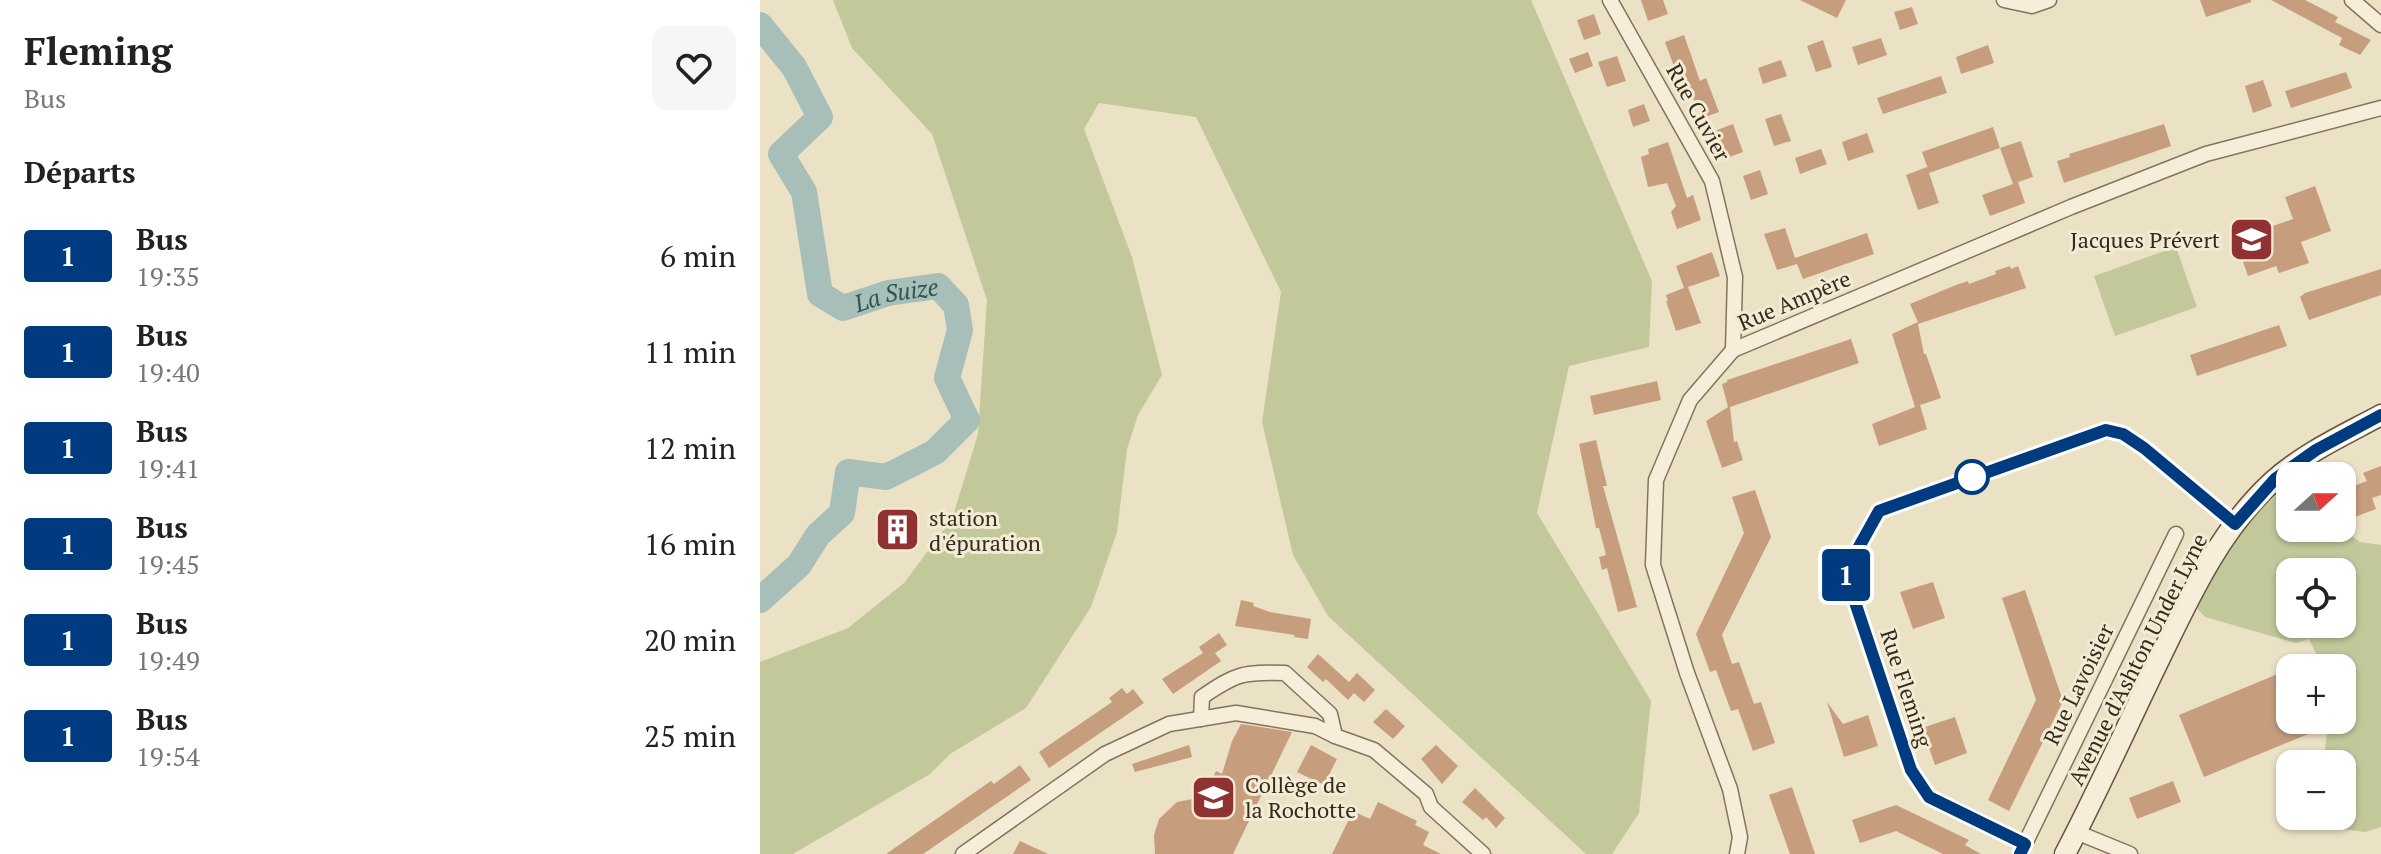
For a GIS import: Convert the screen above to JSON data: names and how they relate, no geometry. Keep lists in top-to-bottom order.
{
  "streets": {
    "street": [
      "Rue Cuvier",
      "Rue Ampère",
      "Avenue d'Ashton Under Lyne",
      "Rue Lavoisier",
      "Rue Fleming"
    ]
  },
  "crossings": [
    ["Rue Cuvier", "Rue Ampère"],
    ["Avenue d'Ashton Under Lyne", "Rue Fleming"],
    ["Rue Lavoisier", "Rue Fleming"]
  ],
  "water": ["La Suize"],
  "places": {
    "school or university": ["Jacques Prévert", "Collège de la Rochotte"],
    "building": ["station d'épuration"]
  },
  "lines": ["bus line 1"],
  "north": "right",
  "page": {
    "heading": [
      ["Fleming", "Bus"],
      "Départs"
    ],
    "on_map": "1",
    "list": [
      {
        "mark": "1",
        "name": "Bus",
        "note": "19:35",
        "value": "6 min"
      },
      {
        "mark": "1",
        "name": "Bus",
        "note": "19:40",
        "value": "11 min"
      },
      {
        "mark": "1",
        "name": "Bus",
        "note": "19:41",
        "value": "12 min"
      },
      {
        "mark": "1",
        "name": "Bus",
        "note": "19:45",
        "value": "16 min"
      },
      {
        "mark": "1",
        "name": "Bus",
        "note": "19:49",
        "value": "20 min"
      },
      {
        "mark": "1",
        "name": "Bus",
        "note": "19:54",
        "value": "25 min"
      }
    ],
    "map_buttons": ["+", "−"]
  }
}
